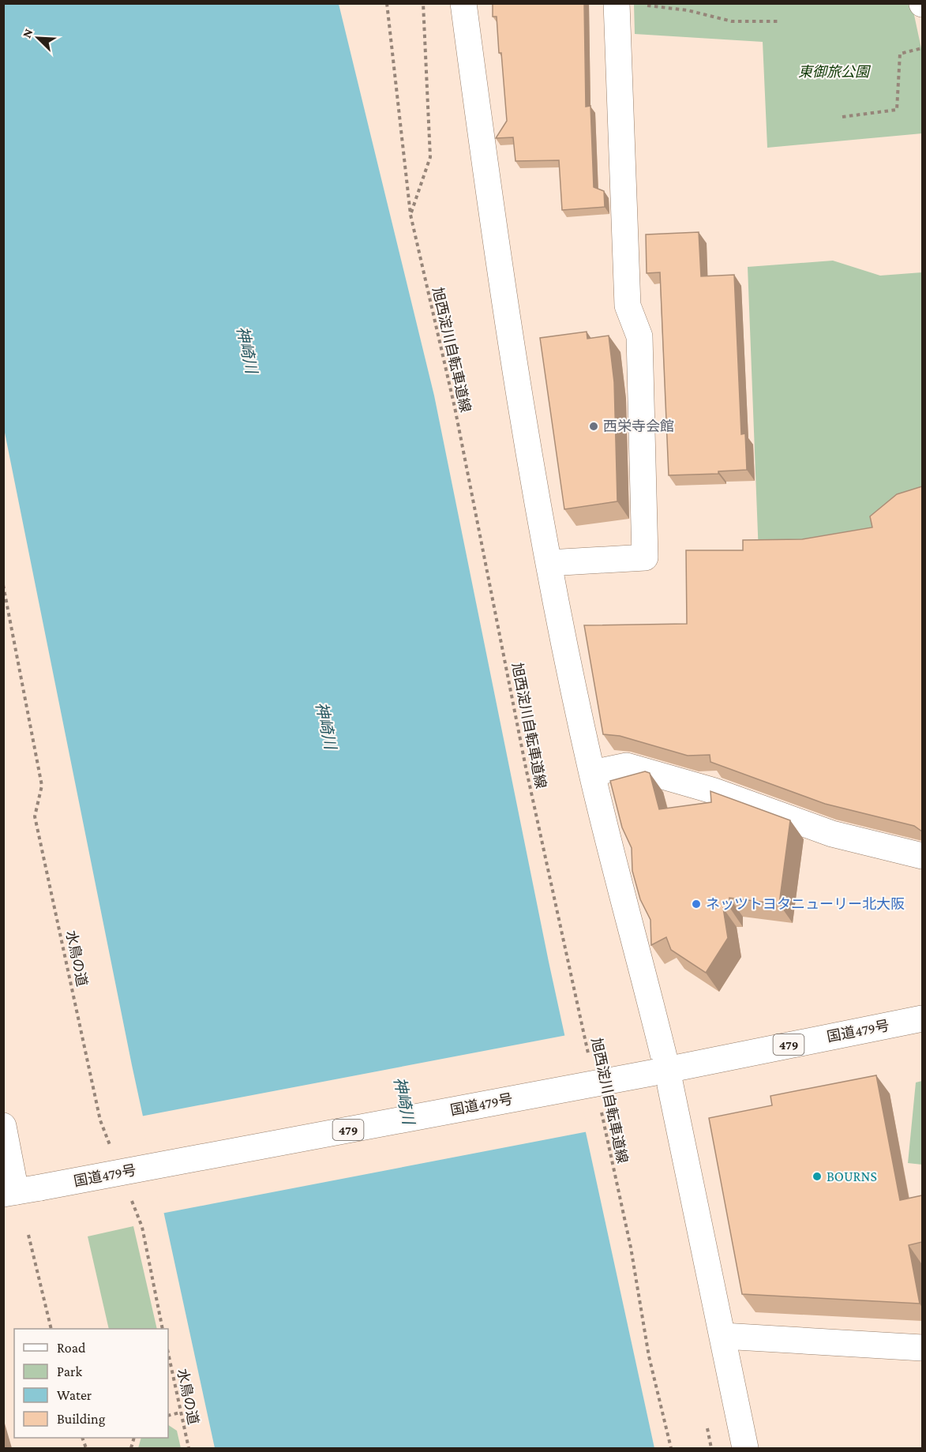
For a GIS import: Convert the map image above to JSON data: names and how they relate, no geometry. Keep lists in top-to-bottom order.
{
  "streets": {
    "main road": ["国道479号", "479"],
    "path": ["旭西淀川自転車道線", "水鳥の道"]
  },
  "water": ["神崎川"],
  "parks": ["東御旅公園"],
  "places": ["西栄寺会館", "ネッツトヨタニューリー北大阪", "BOURNS"],
  "legend": [
    "Road",
    "Park",
    "Water",
    "Building"
  ],
  "north": "top left"
}
